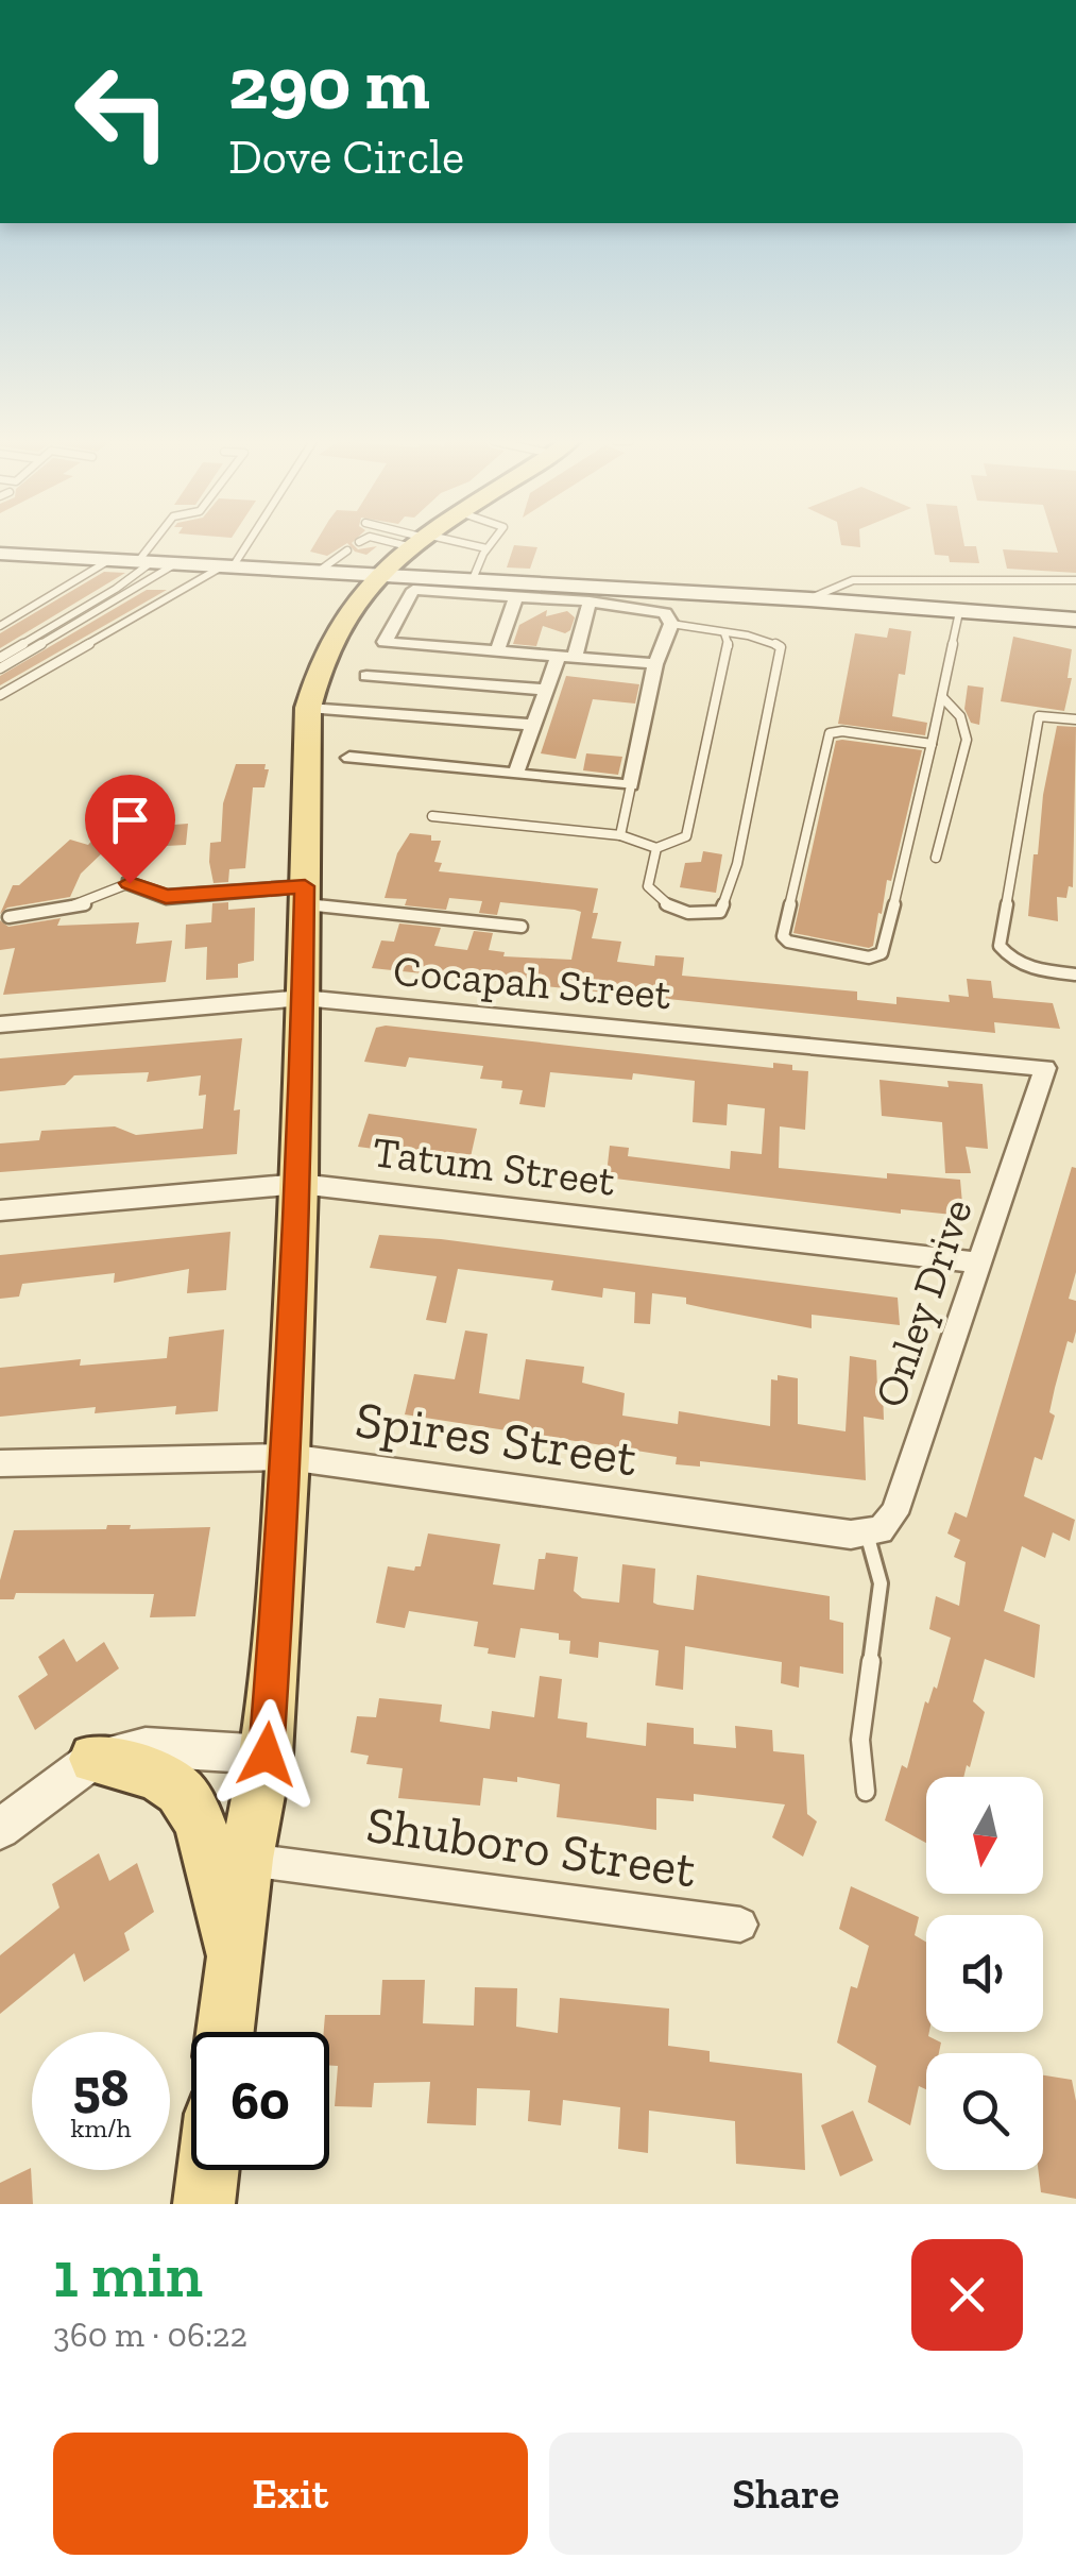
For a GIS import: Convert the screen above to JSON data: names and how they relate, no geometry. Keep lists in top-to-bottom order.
{
  "streets": {
    "street": [
      "Cocapah Street",
      "Tatum Street",
      "Onley Drive",
      "Spires Street",
      "Shuboro Street"
    ]
  },
  "crossings": [
    ["Cocapah Street", "Onley Drive"],
    ["Tatum Street", "Onley Drive"],
    ["Onley Drive", "Spires Street"]
  ],
  "north": "bottom",
  "page": {
    "turn": ["290 m", "Dove Circle"],
    "speed": "58 km/h",
    "limit": "60",
    "heading": ["1 min", "360 m · 06:22"],
    "buttons": ["Exit", "Share"]
  }
}
